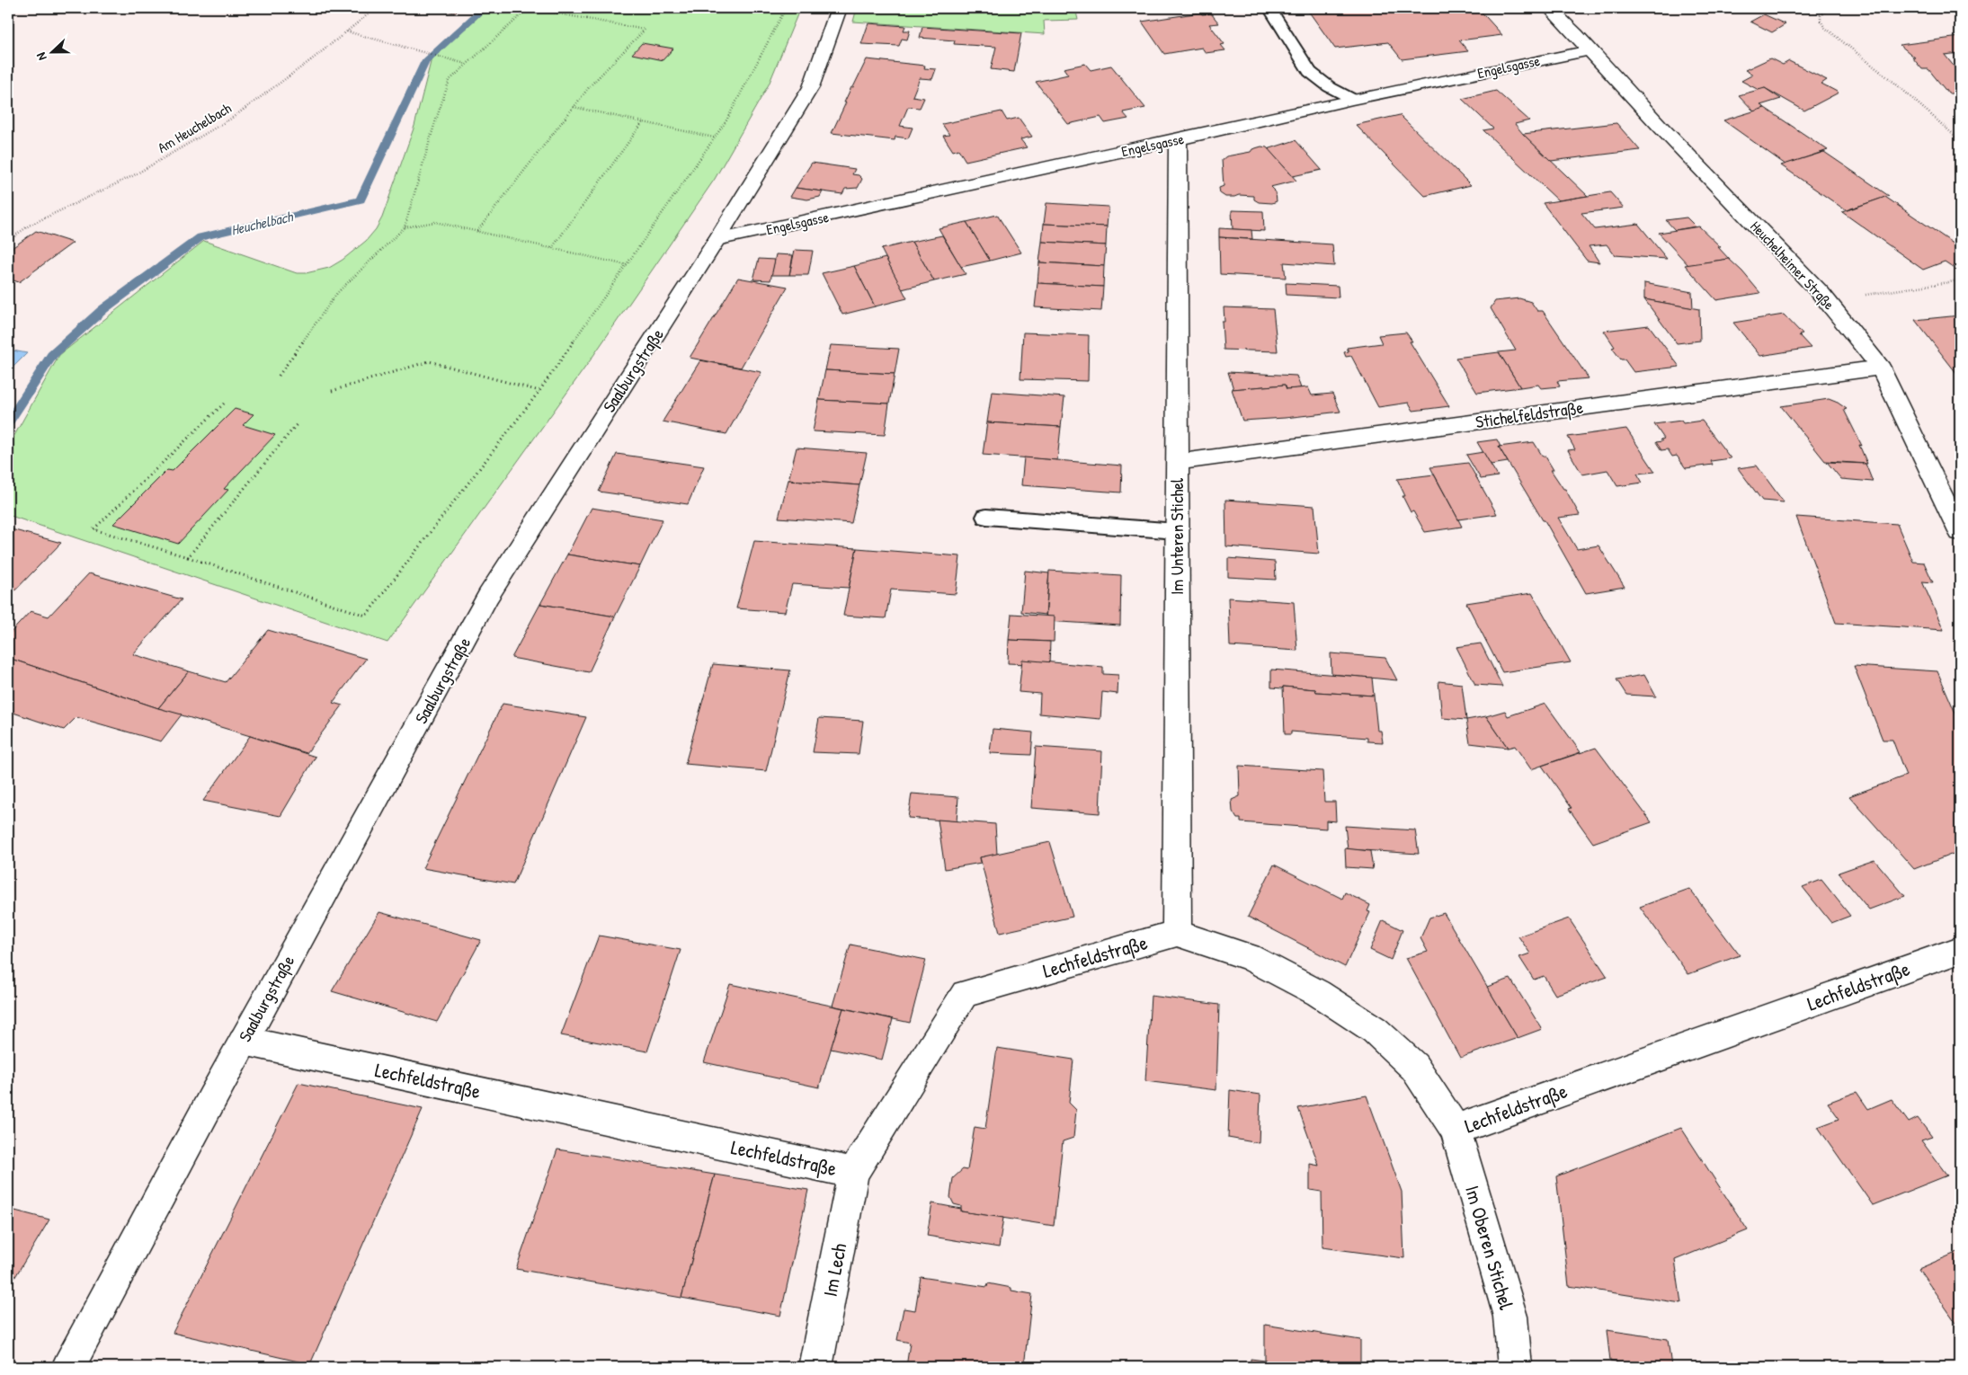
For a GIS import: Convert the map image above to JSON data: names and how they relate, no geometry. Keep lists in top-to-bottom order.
{
  "streets": {
    "street": [
      "Engelsgasse",
      "Heuchelheimer Straße",
      "Saalburgstraße",
      "Stichelfeldstraße",
      "Im Unteren Stichel",
      "Lechfeldstraße",
      "Im Oberen Stichel",
      "Im Lech"
    ],
    "path": ["Am Heuchelbach"]
  },
  "crossings": [
    ["Engelsgasse", "Heuchelheimer Straße"],
    ["Engelsgasse", "Saalburgstraße"],
    ["Engelsgasse", "Im Unteren Stichel"],
    ["Heuchelheimer Straße", "Stichelfeldstraße"],
    ["Saalburgstraße", "Lechfeldstraße"],
    ["Stichelfeldstraße", "Im Unteren Stichel"],
    ["Im Unteren Stichel", "Lechfeldstraße"],
    ["Lechfeldstraße", "Im Oberen Stichel"],
    ["Lechfeldstraße", "Im Lech"]
  ],
  "water": ["Heuchelbach"],
  "north": "left"
}
